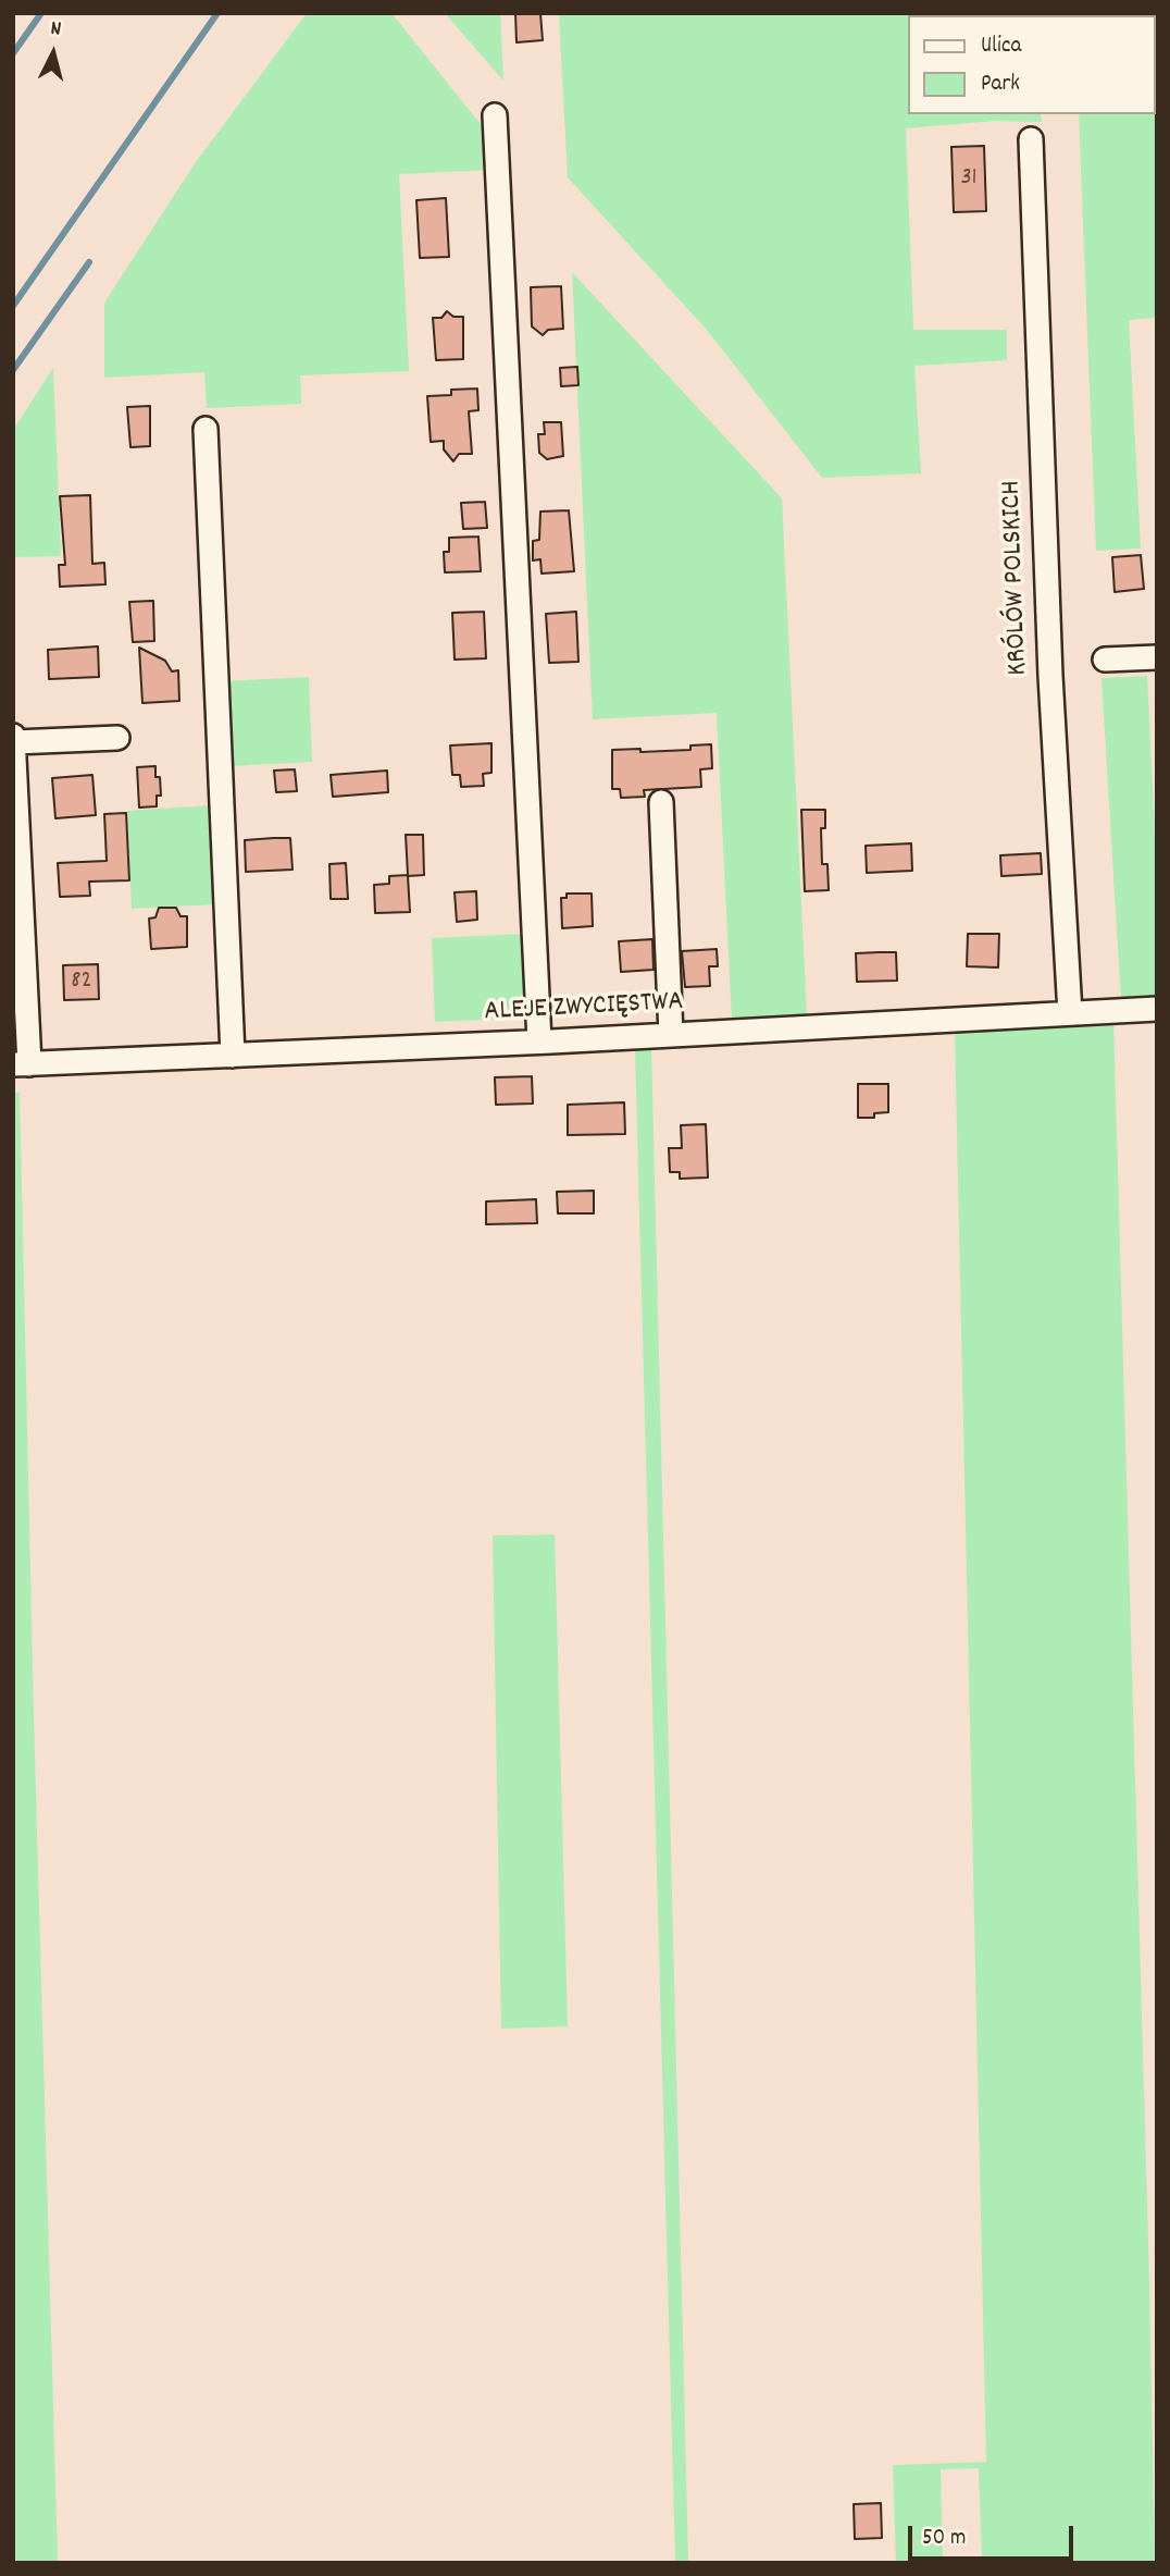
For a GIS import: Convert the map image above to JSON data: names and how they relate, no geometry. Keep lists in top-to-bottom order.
{
  "streets": {
    "street": ["KRÓLÓW POLSKICH", "ALEJE ZWYCIĘSTWA"]
  },
  "crossings": [
    ["KRÓLÓW POLSKICH", "ALEJE ZWYCIĘSTWA"]
  ],
  "house_numbers": ["31", "82"],
  "legend": ["Ulica", "Park"],
  "scale_bar": "50 m",
  "north": "top"
}
